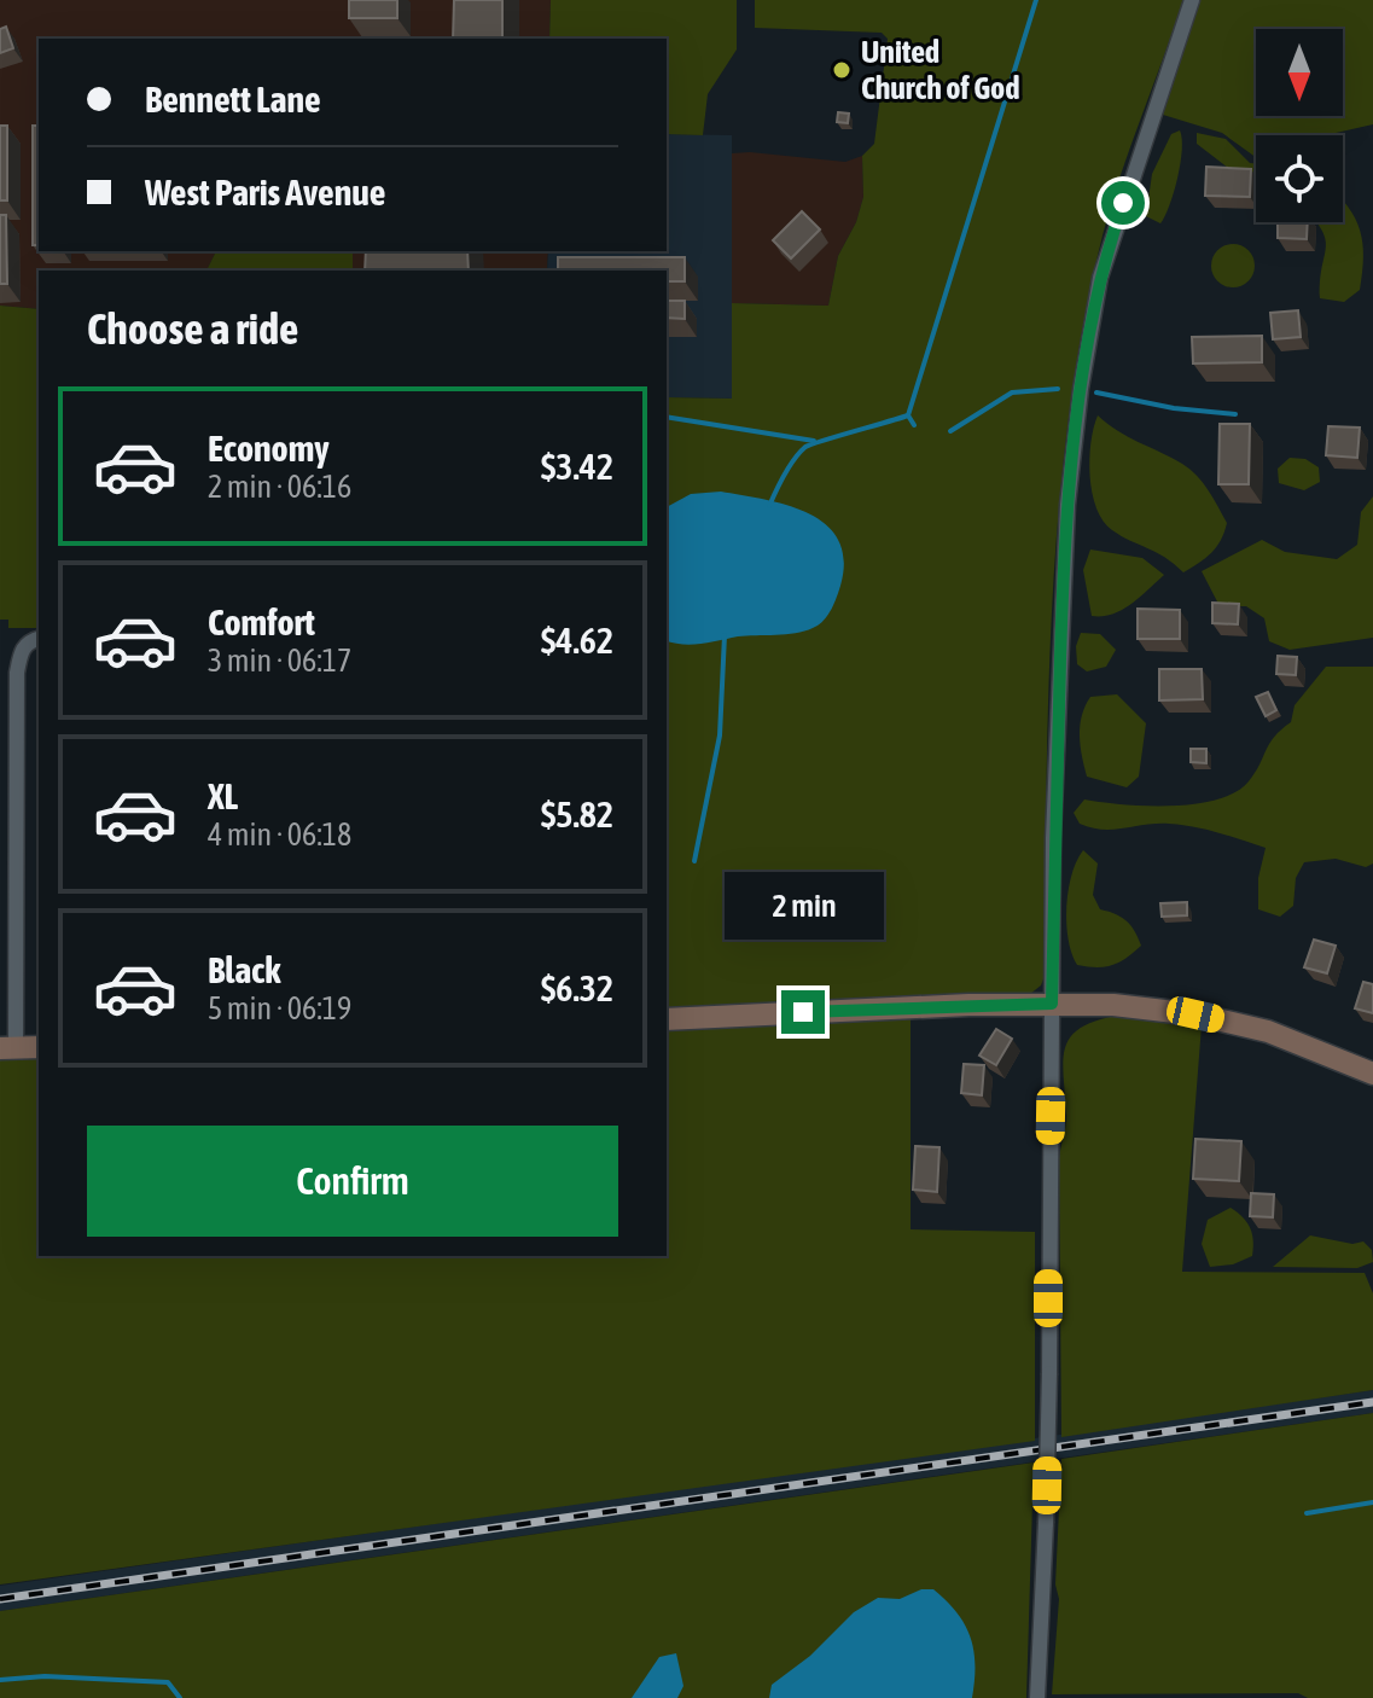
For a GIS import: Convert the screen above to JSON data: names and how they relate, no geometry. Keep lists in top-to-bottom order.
{
  "places": ["United Church of God"],
  "north": "bottom",
  "page": {
    "banner": ["Bennett Lane", "West Paris Avenue"],
    "heading": "Choose a ride",
    "list": [
      {
        "name": "Economy",
        "note": "2 min · 06:16",
        "value": "$3.42"
      },
      {
        "name": "Comfort",
        "note": "3 min · 06:17",
        "value": "$4.62"
      },
      {
        "name": "XL",
        "note": "4 min · 06:18",
        "value": "$5.82"
      },
      {
        "name": "Black",
        "note": "5 min · 06:19",
        "value": "$6.32"
      }
    ],
    "bubble": "2 min",
    "buttons": "Confirm"
  }
}
